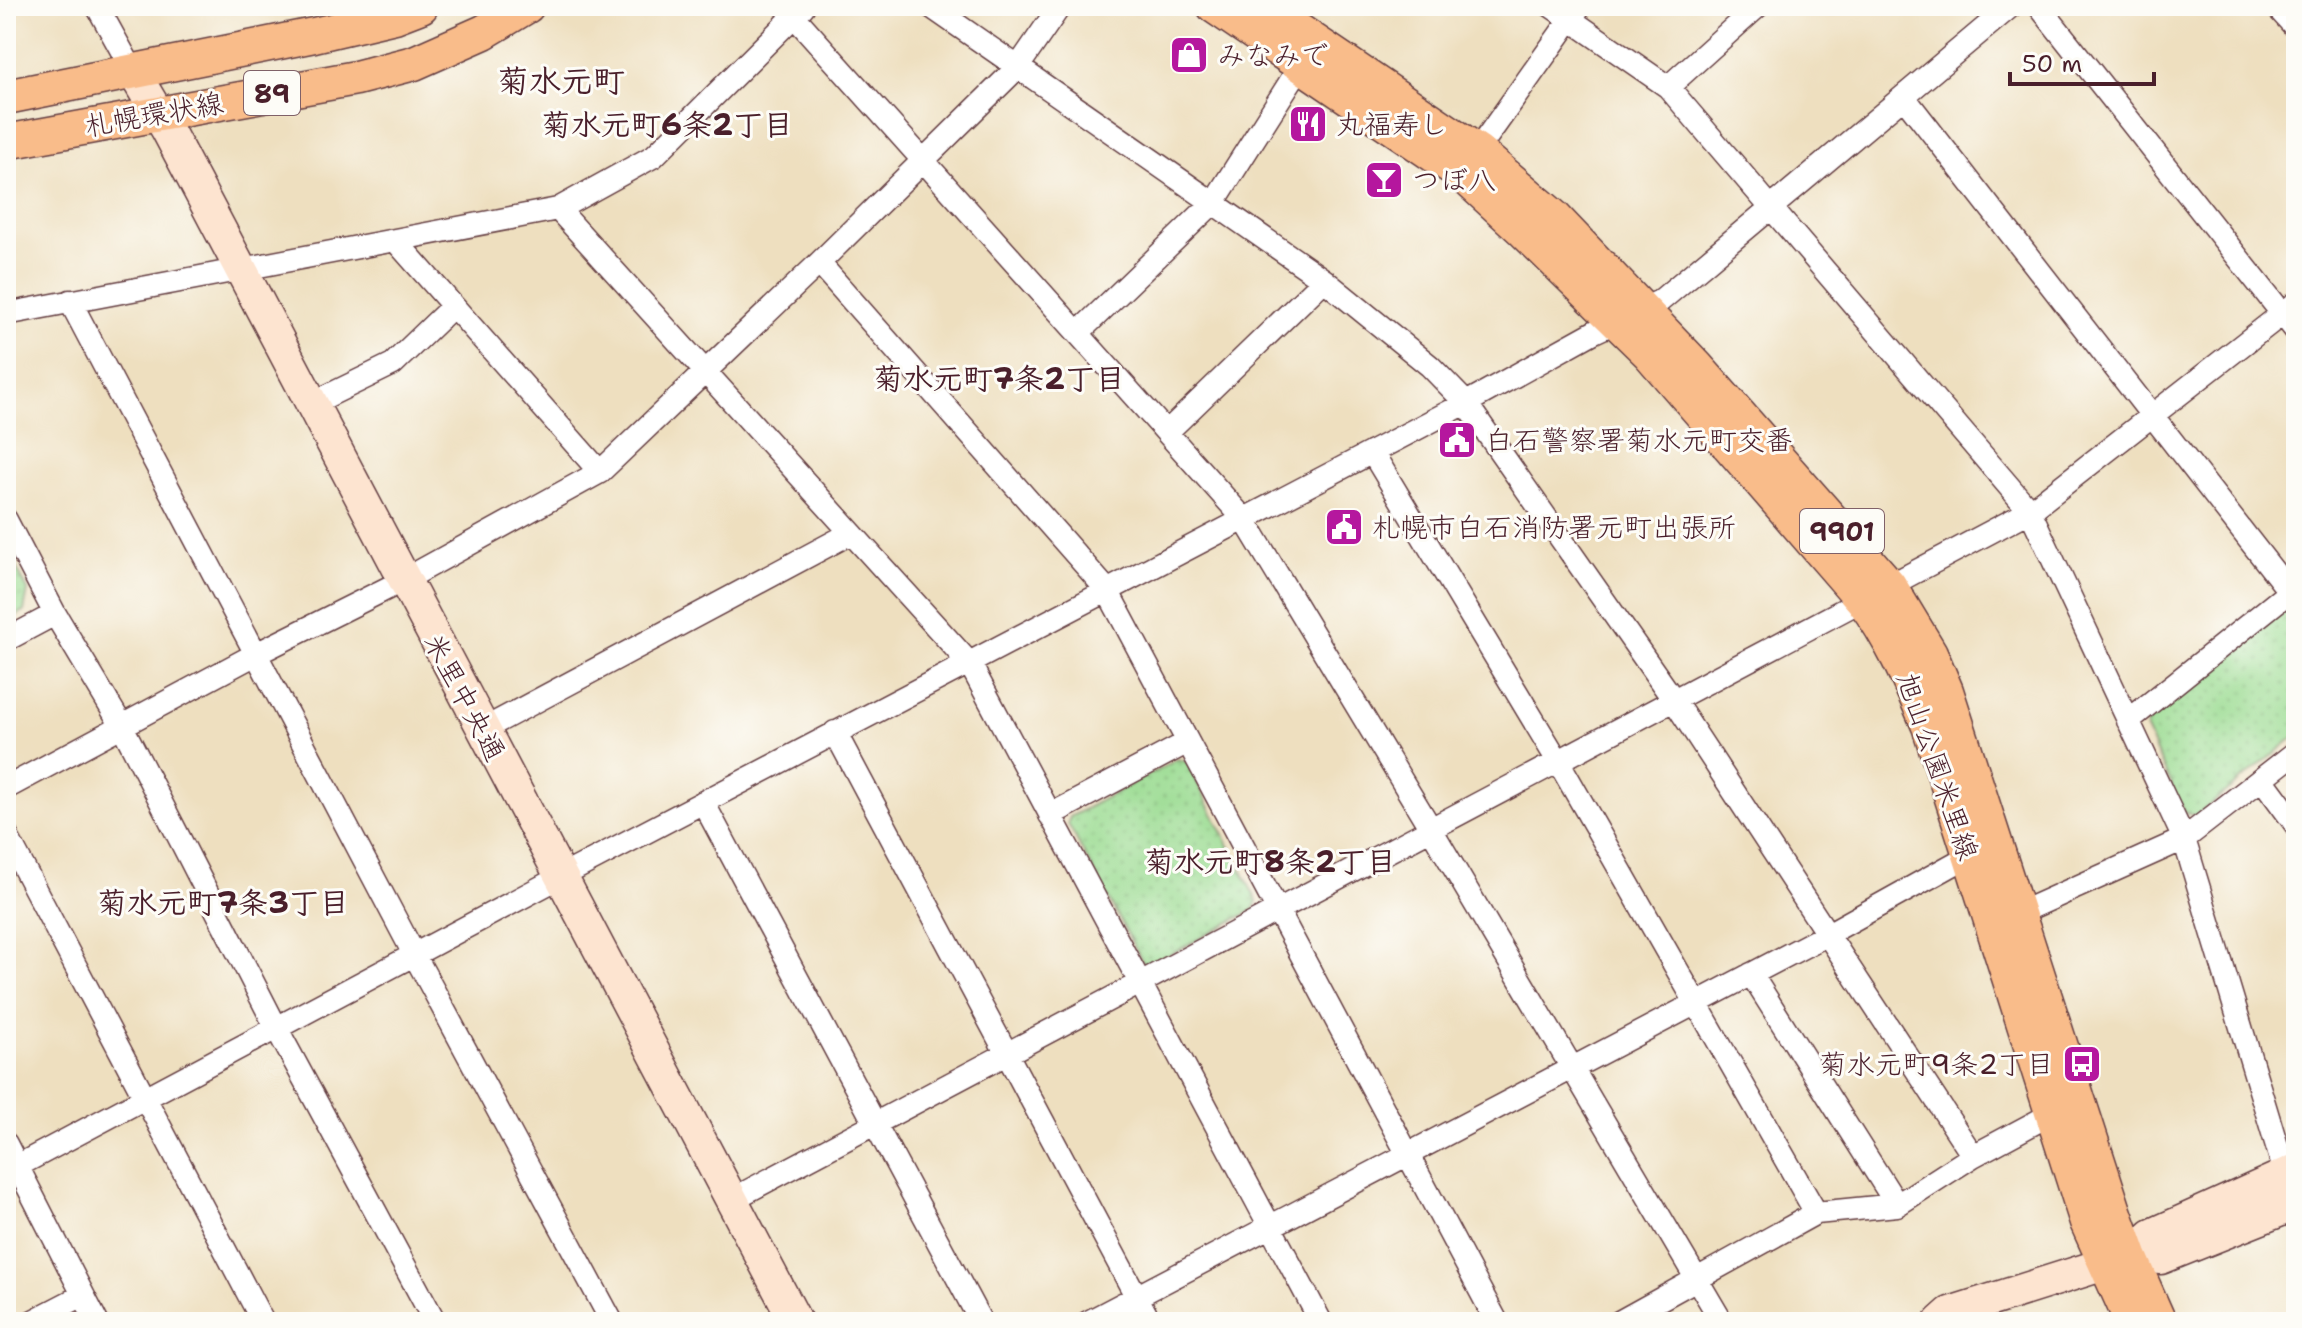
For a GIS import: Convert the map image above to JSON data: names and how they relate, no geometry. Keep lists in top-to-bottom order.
{
  "streets": {
    "main road": [
      "89",
      "札幌環状線",
      "9901",
      "旭山公園米里線"
    ],
    "street": ["米里中央通"]
  },
  "crossings": [
    ["札幌環状線", "米里中央通"]
  ],
  "districts": [
    "菊水元町",
    "菊水元町6条2丁目",
    "菊水元町7条2丁目",
    "菊水元町8条2丁目",
    "菊水元町7条3丁目"
  ],
  "places": {
    "shop": ["みなみで"],
    "restaurant": ["丸福寿し"],
    "bar": ["つぼ八"],
    "public building": ["白石警察署菊水元町交番", "札幌市白石消防署元町出張所"],
    "bus stop": ["菊水元町9条2丁目"]
  },
  "scale_bar": "50 m"
}
